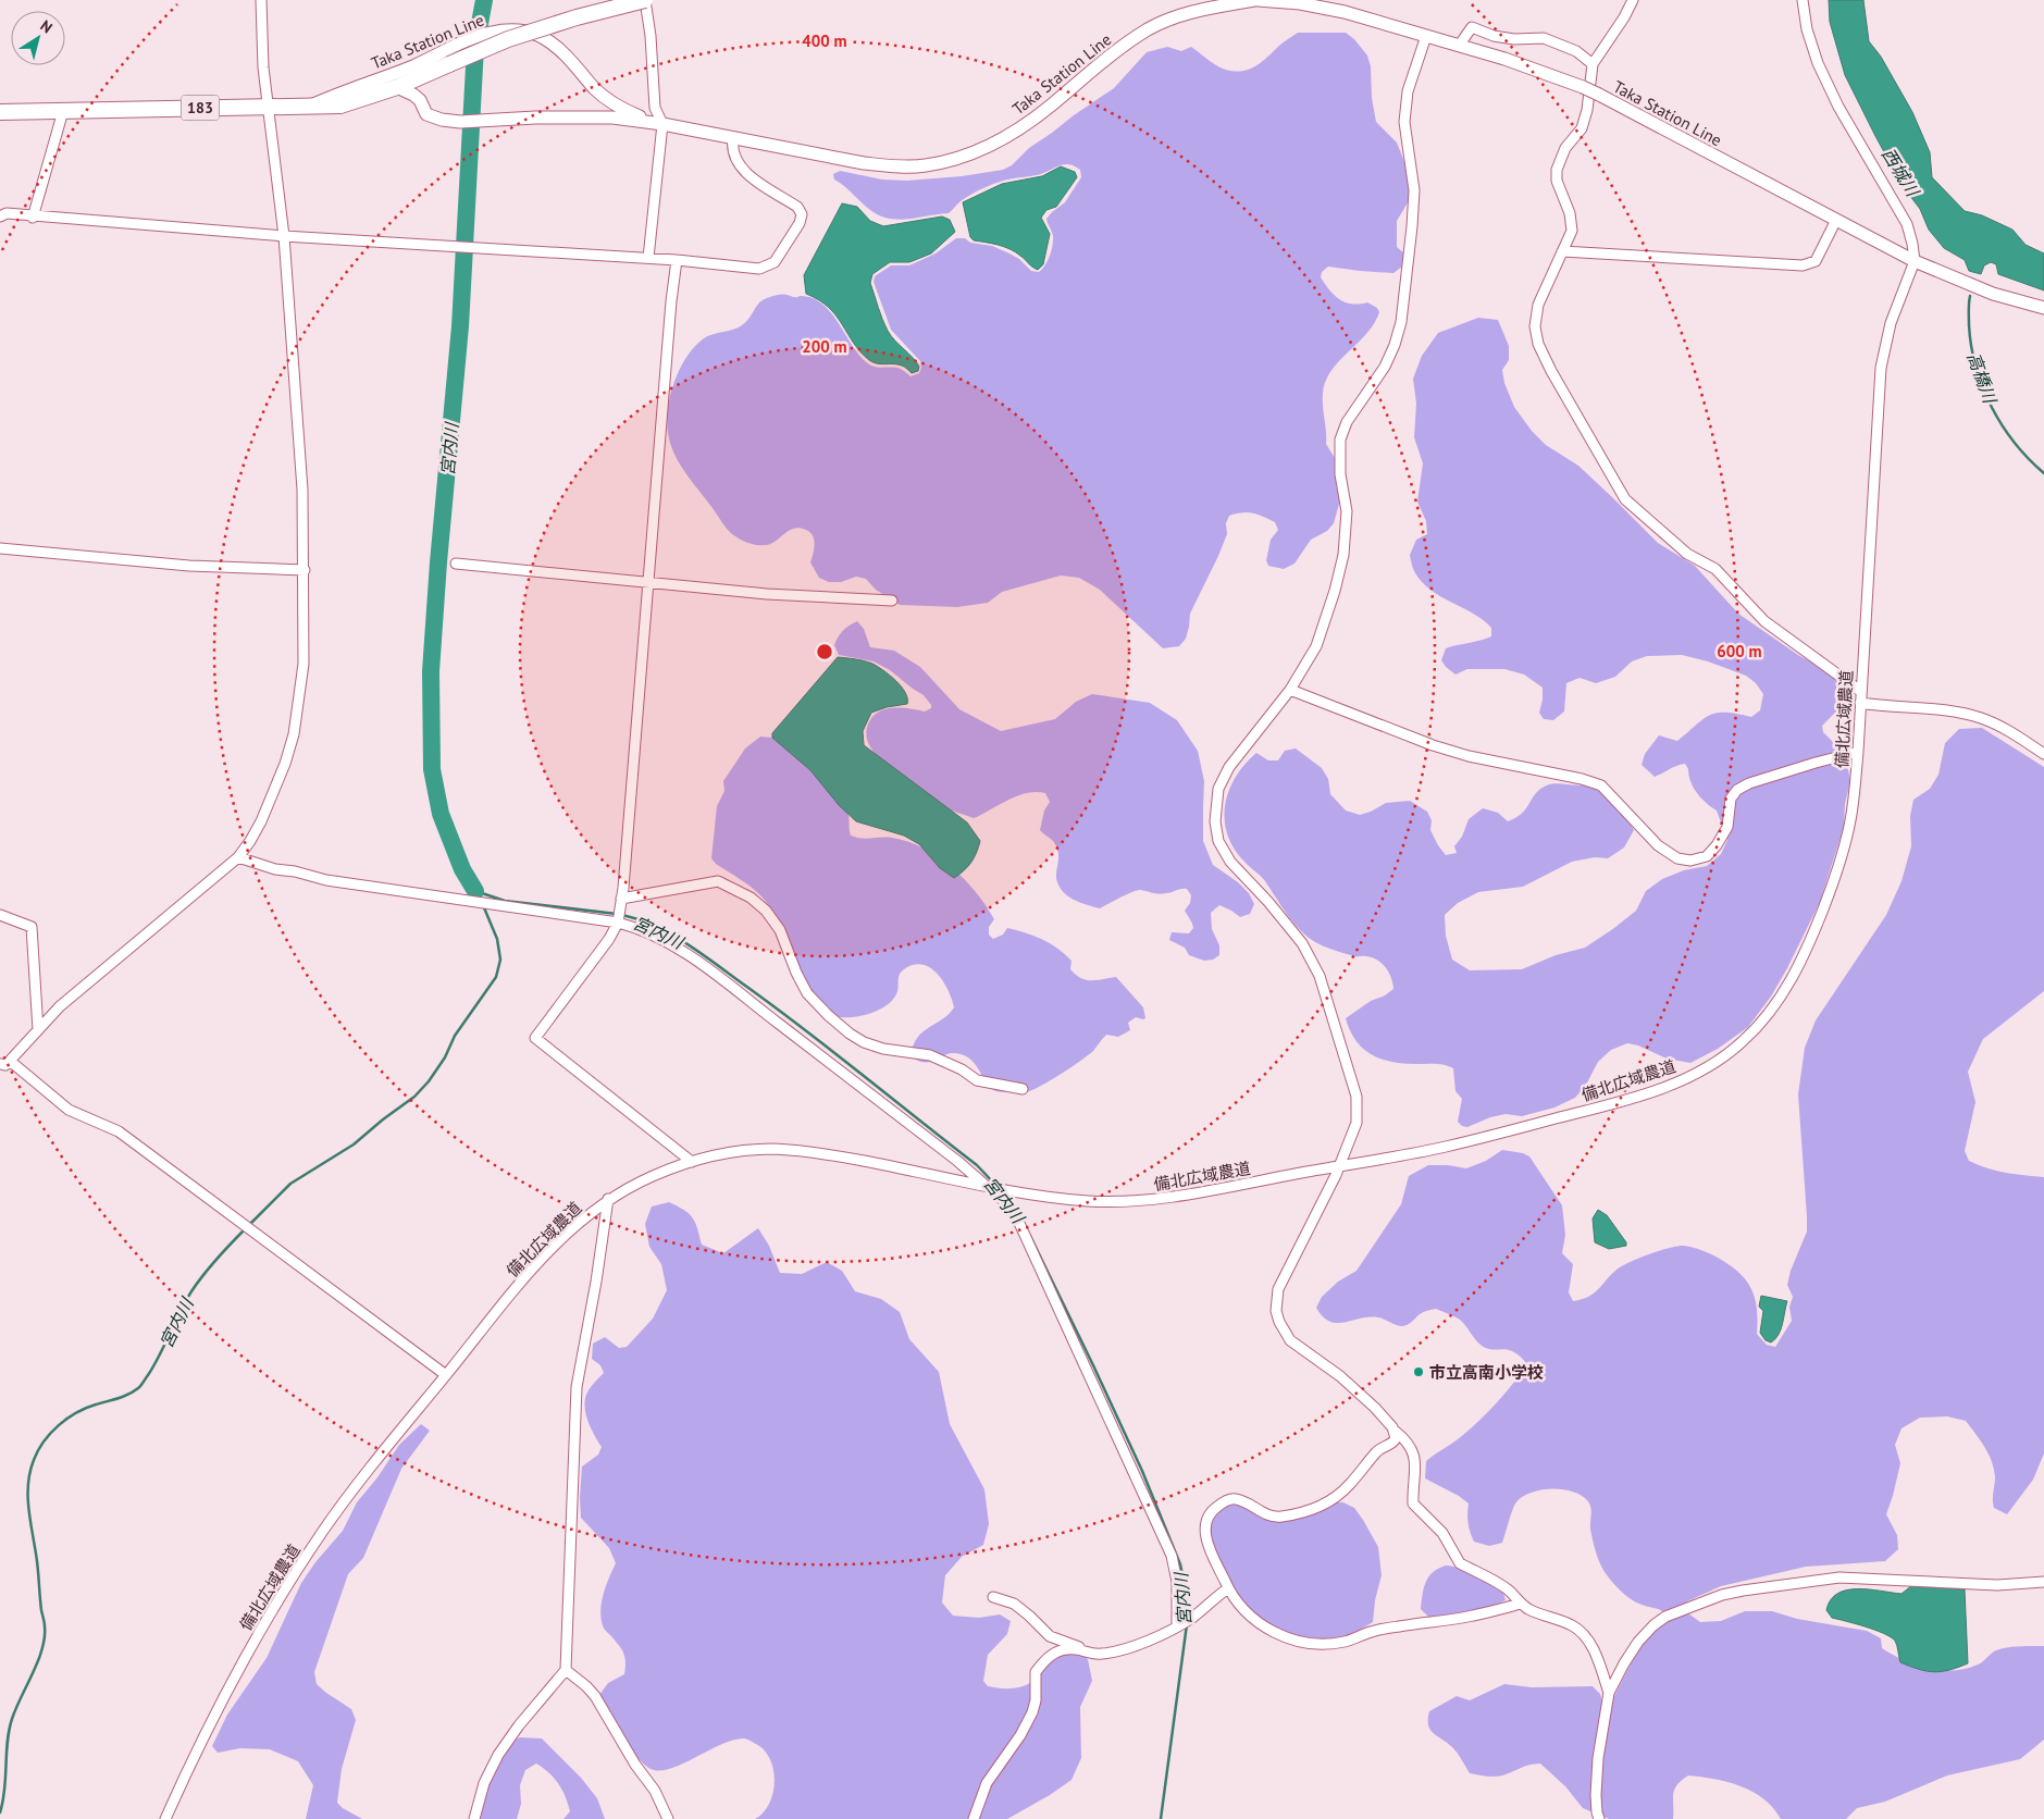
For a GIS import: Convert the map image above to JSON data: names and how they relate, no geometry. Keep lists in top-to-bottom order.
{
  "streets": {
    "highway": ["183"],
    "main road": ["Taka Station Line"],
    "street": ["備北広域農道"]
  },
  "crossings": [
    ["Taka Station Line", "183"],
    ["Taka Station Line", "備北広域農道"]
  ],
  "water": ["西城川", "高橋川", "宮内川"],
  "places": ["市立高南小学校"],
  "north": "top right",
  "rings": ["400 m", "200 m", "600 m"]
}
